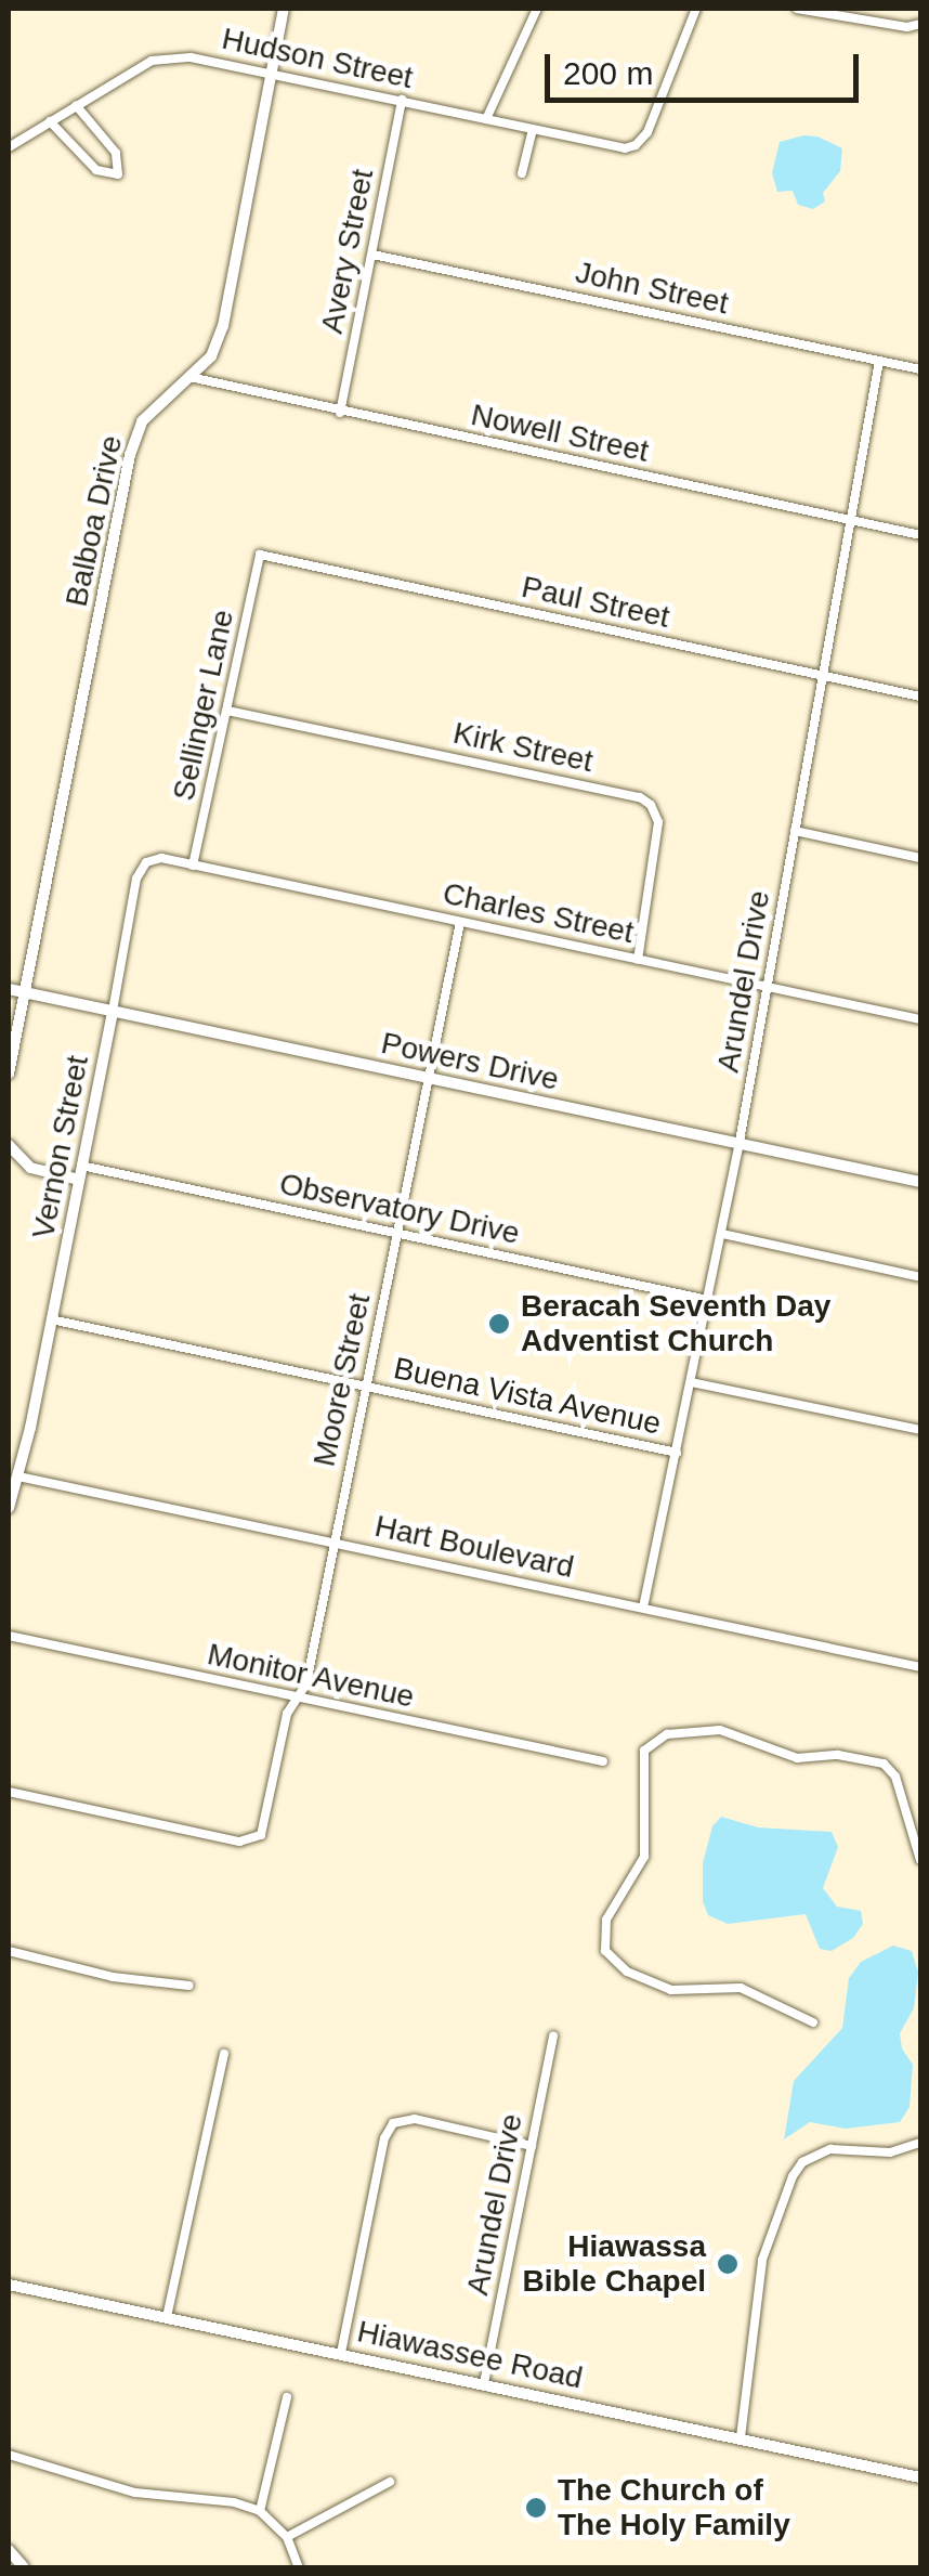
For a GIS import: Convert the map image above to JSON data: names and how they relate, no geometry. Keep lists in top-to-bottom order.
{
  "streets": {
    "street": [
      "Hudson Street",
      "Avery Street",
      "John Street",
      "Nowell Street",
      "Balboa Drive",
      "Paul Street",
      "Sellinger Lane",
      "Kirk Street",
      "Charles Street",
      "Arundel Drive",
      "Powers Drive",
      "Vernon Street",
      "Observatory Drive",
      "Moore Street",
      "Buena Vista Avenue",
      "Hart Boulevard",
      "Monitor Avenue",
      "Hiawassee Road"
    ]
  },
  "crossings": [
    ["Hudson Street", "Avery Street"],
    ["Hudson Street", "Balboa Drive"],
    ["Avery Street", "John Street"],
    ["Avery Street", "Nowell Street"],
    ["John Street", "Arundel Drive"],
    ["Nowell Street", "Balboa Drive"],
    ["Nowell Street", "Arundel Drive"],
    ["Balboa Drive", "Powers Drive"],
    ["Paul Street", "Sellinger Lane"],
    ["Paul Street", "Arundel Drive"],
    ["Sellinger Lane", "Kirk Street"],
    ["Sellinger Lane", "Charles Street"],
    ["Kirk Street", "Charles Street"],
    ["Charles Street", "Arundel Drive"],
    ["Charles Street", "Vernon Street"],
    ["Charles Street", "Moore Street"],
    ["Arundel Drive", "Powers Drive"],
    ["Arundel Drive", "Observatory Drive"],
    ["Arundel Drive", "Buena Vista Avenue"],
    ["Arundel Drive", "Hart Boulevard"],
    ["Arundel Drive", "Hiawassee Road"],
    ["Powers Drive", "Vernon Street"],
    ["Powers Drive", "Moore Street"],
    ["Vernon Street", "Observatory Drive"],
    ["Vernon Street", "Buena Vista Avenue"],
    ["Vernon Street", "Hart Boulevard"],
    ["Observatory Drive", "Moore Street"],
    ["Moore Street", "Buena Vista Avenue"],
    ["Moore Street", "Hart Boulevard"],
    ["Moore Street", "Monitor Avenue"]
  ],
  "places": ["Beracah Seventh Day Adventist Church", "Hiawassa Bible Chapel", "The Church of The Holy Family"],
  "scale_bar": "200 m"
}
